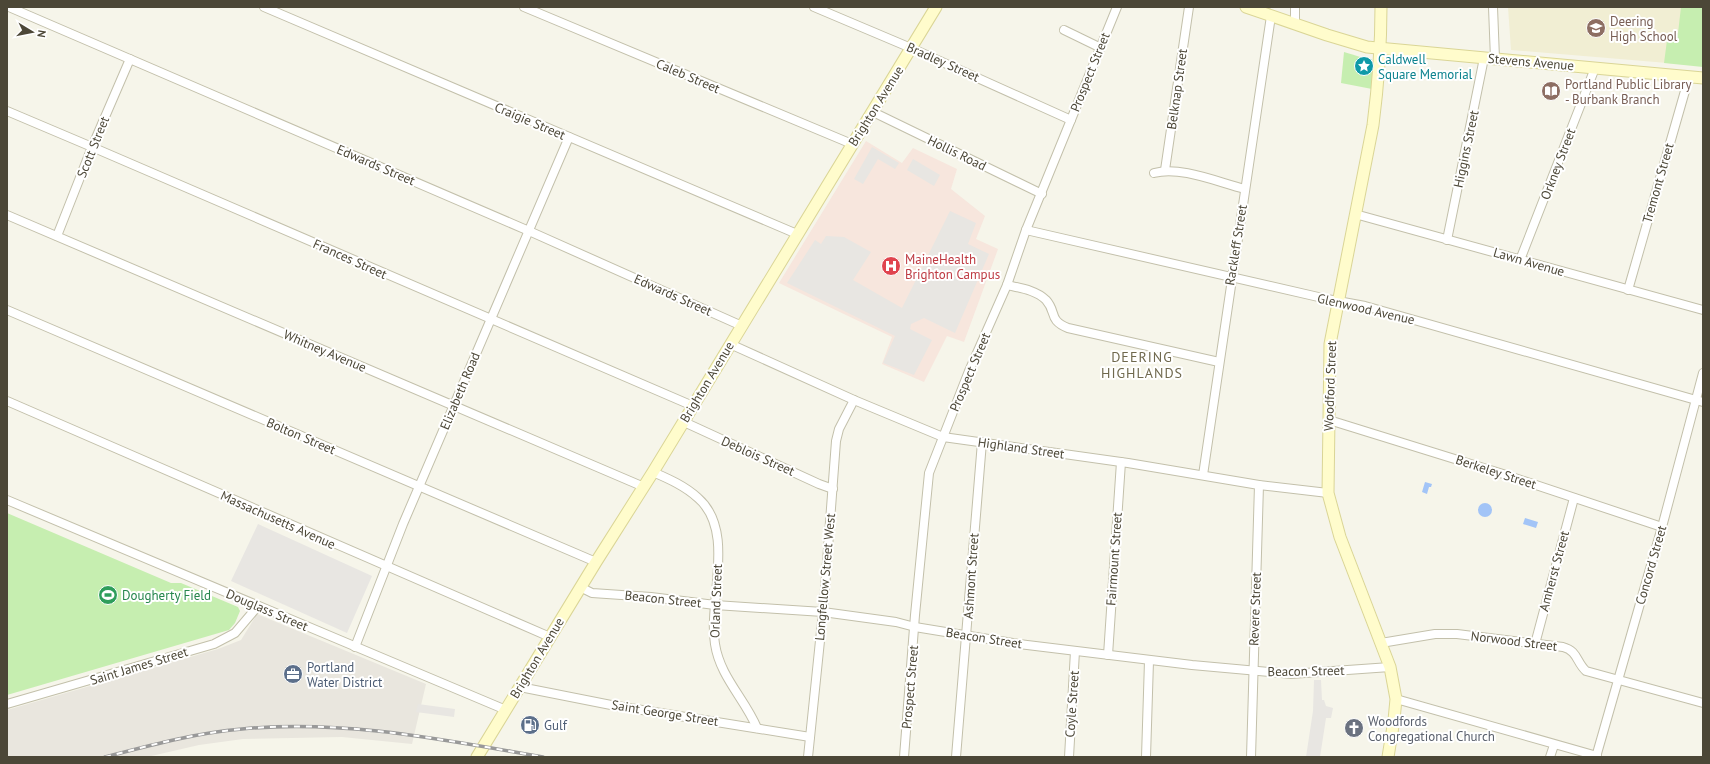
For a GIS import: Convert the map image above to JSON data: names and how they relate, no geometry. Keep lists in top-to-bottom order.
{
  "streets": {
    "main road": ["Stevens Avenue", "Brighton Avenue", "Woodford Street"],
    "street": [
      "Bradley Street",
      "Prospect Street",
      "Caleb Street",
      "Belknap Street",
      "Craigie Street",
      "Scott Street",
      "Higgins Street",
      "Hollis Road",
      "Orkney Street",
      "Edwards Street",
      "Tremont Street",
      "Rackleff Street",
      "Frances Street",
      "Lawn Avenue",
      "Glenwood Avenue",
      "Whitney Avenue",
      "Elizabeth Road",
      "Bolton Street",
      "Highland Street",
      "Deblois Street",
      "Berkeley Street",
      "Massachusetts Avenue",
      "Fairmount Street",
      "Concord Street",
      "Amherst Street",
      "Ashmont Street",
      "Longfellow Street West",
      "Beacon Street",
      "Orland Street",
      "Revere Street",
      "Douglass Street",
      "Norwood Street",
      "Saint James Street",
      "Coyle Street",
      "Saint George Street"
    ]
  },
  "crossings": [
    ["Bradley Street", "Prospect Street"],
    ["Bradley Street", "Brighton Avenue"],
    ["Stevens Avenue", "Higgins Street"],
    ["Stevens Avenue", "Orkney Street"],
    ["Stevens Avenue", "Tremont Street"],
    ["Stevens Avenue", "Rackleff Street"],
    ["Stevens Avenue", "Woodford Street"],
    ["Prospect Street", "Hollis Road"],
    ["Prospect Street", "Glenwood Avenue"],
    ["Prospect Street", "Highland Street"],
    ["Prospect Street", "Beacon Street"],
    ["Caleb Street", "Brighton Avenue"],
    ["Brighton Avenue", "Craigie Street"],
    ["Brighton Avenue", "Hollis Road"],
    ["Brighton Avenue", "Edwards Street"],
    ["Brighton Avenue", "Frances Street"],
    ["Brighton Avenue", "Whitney Avenue"],
    ["Brighton Avenue", "Bolton Street"],
    ["Brighton Avenue", "Highland Street"],
    ["Brighton Avenue", "Deblois Street"],
    ["Brighton Avenue", "Massachusetts Avenue"],
    ["Brighton Avenue", "Beacon Street"],
    ["Brighton Avenue", "Orland Street"],
    ["Brighton Avenue", "Douglass Street"],
    ["Brighton Avenue", "Saint George Street"],
    ["Craigie Street", "Elizabeth Road"],
    ["Scott Street", "Edwards Street"],
    ["Scott Street", "Frances Street"],
    ["Scott Street", "Whitney Avenue"],
    ["Higgins Street", "Lawn Avenue"],
    ["Orkney Street", "Lawn Avenue"],
    ["Edwards Street", "Elizabeth Road"],
    ["Tremont Street", "Lawn Avenue"],
    ["Rackleff Street", "Glenwood Avenue"],
    ["Rackleff Street", "Highland Street"],
    ["Frances Street", "Elizabeth Road"],
    ["Lawn Avenue", "Woodford Street"],
    ["Glenwood Avenue", "Woodford Street"],
    ["Glenwood Avenue", "Concord Street"],
    ["Whitney Avenue", "Elizabeth Road"],
    ["Woodford Street", "Highland Street"],
    ["Woodford Street", "Berkeley Street"],
    ["Woodford Street", "Beacon Street"],
    ["Woodford Street", "Norwood Street"],
    ["Elizabeth Road", "Bolton Street"],
    ["Elizabeth Road", "Massachusetts Avenue"],
    ["Elizabeth Road", "Douglass Street"],
    ["Highland Street", "Fairmount Street"],
    ["Highland Street", "Ashmont Street"],
    ["Highland Street", "Longfellow Street West"],
    ["Highland Street", "Revere Street"],
    ["Deblois Street", "Longfellow Street West"],
    ["Berkeley Street", "Concord Street"],
    ["Berkeley Street", "Amherst Street"],
    ["Fairmount Street", "Beacon Street"],
    ["Concord Street", "Norwood Street"],
    ["Amherst Street", "Norwood Street"],
    ["Ashmont Street", "Beacon Street"],
    ["Longfellow Street West", "Beacon Street"],
    ["Longfellow Street West", "Saint George Street"],
    ["Beacon Street", "Orland Street"],
    ["Beacon Street", "Revere Street"],
    ["Beacon Street", "Coyle Street"],
    ["Orland Street", "Saint George Street"],
    ["Douglass Street", "Saint James Street"]
  ],
  "districts": ["DEERING HIGHLANDS"],
  "places": {
    "school or university": ["Deering High School"],
    "place": ["Caldwell Square Memorial"],
    "library": ["Portland Public Library - Burbank Branch"],
    "hospital": ["MaineHealth Brighton Campus"],
    "sports": ["Dougherty Field"],
    "office": ["Portland Water District"],
    "fuel station": ["Gulf"],
    "church": ["Woodfords Congregational Church"]
  },
  "north": "right"
}
